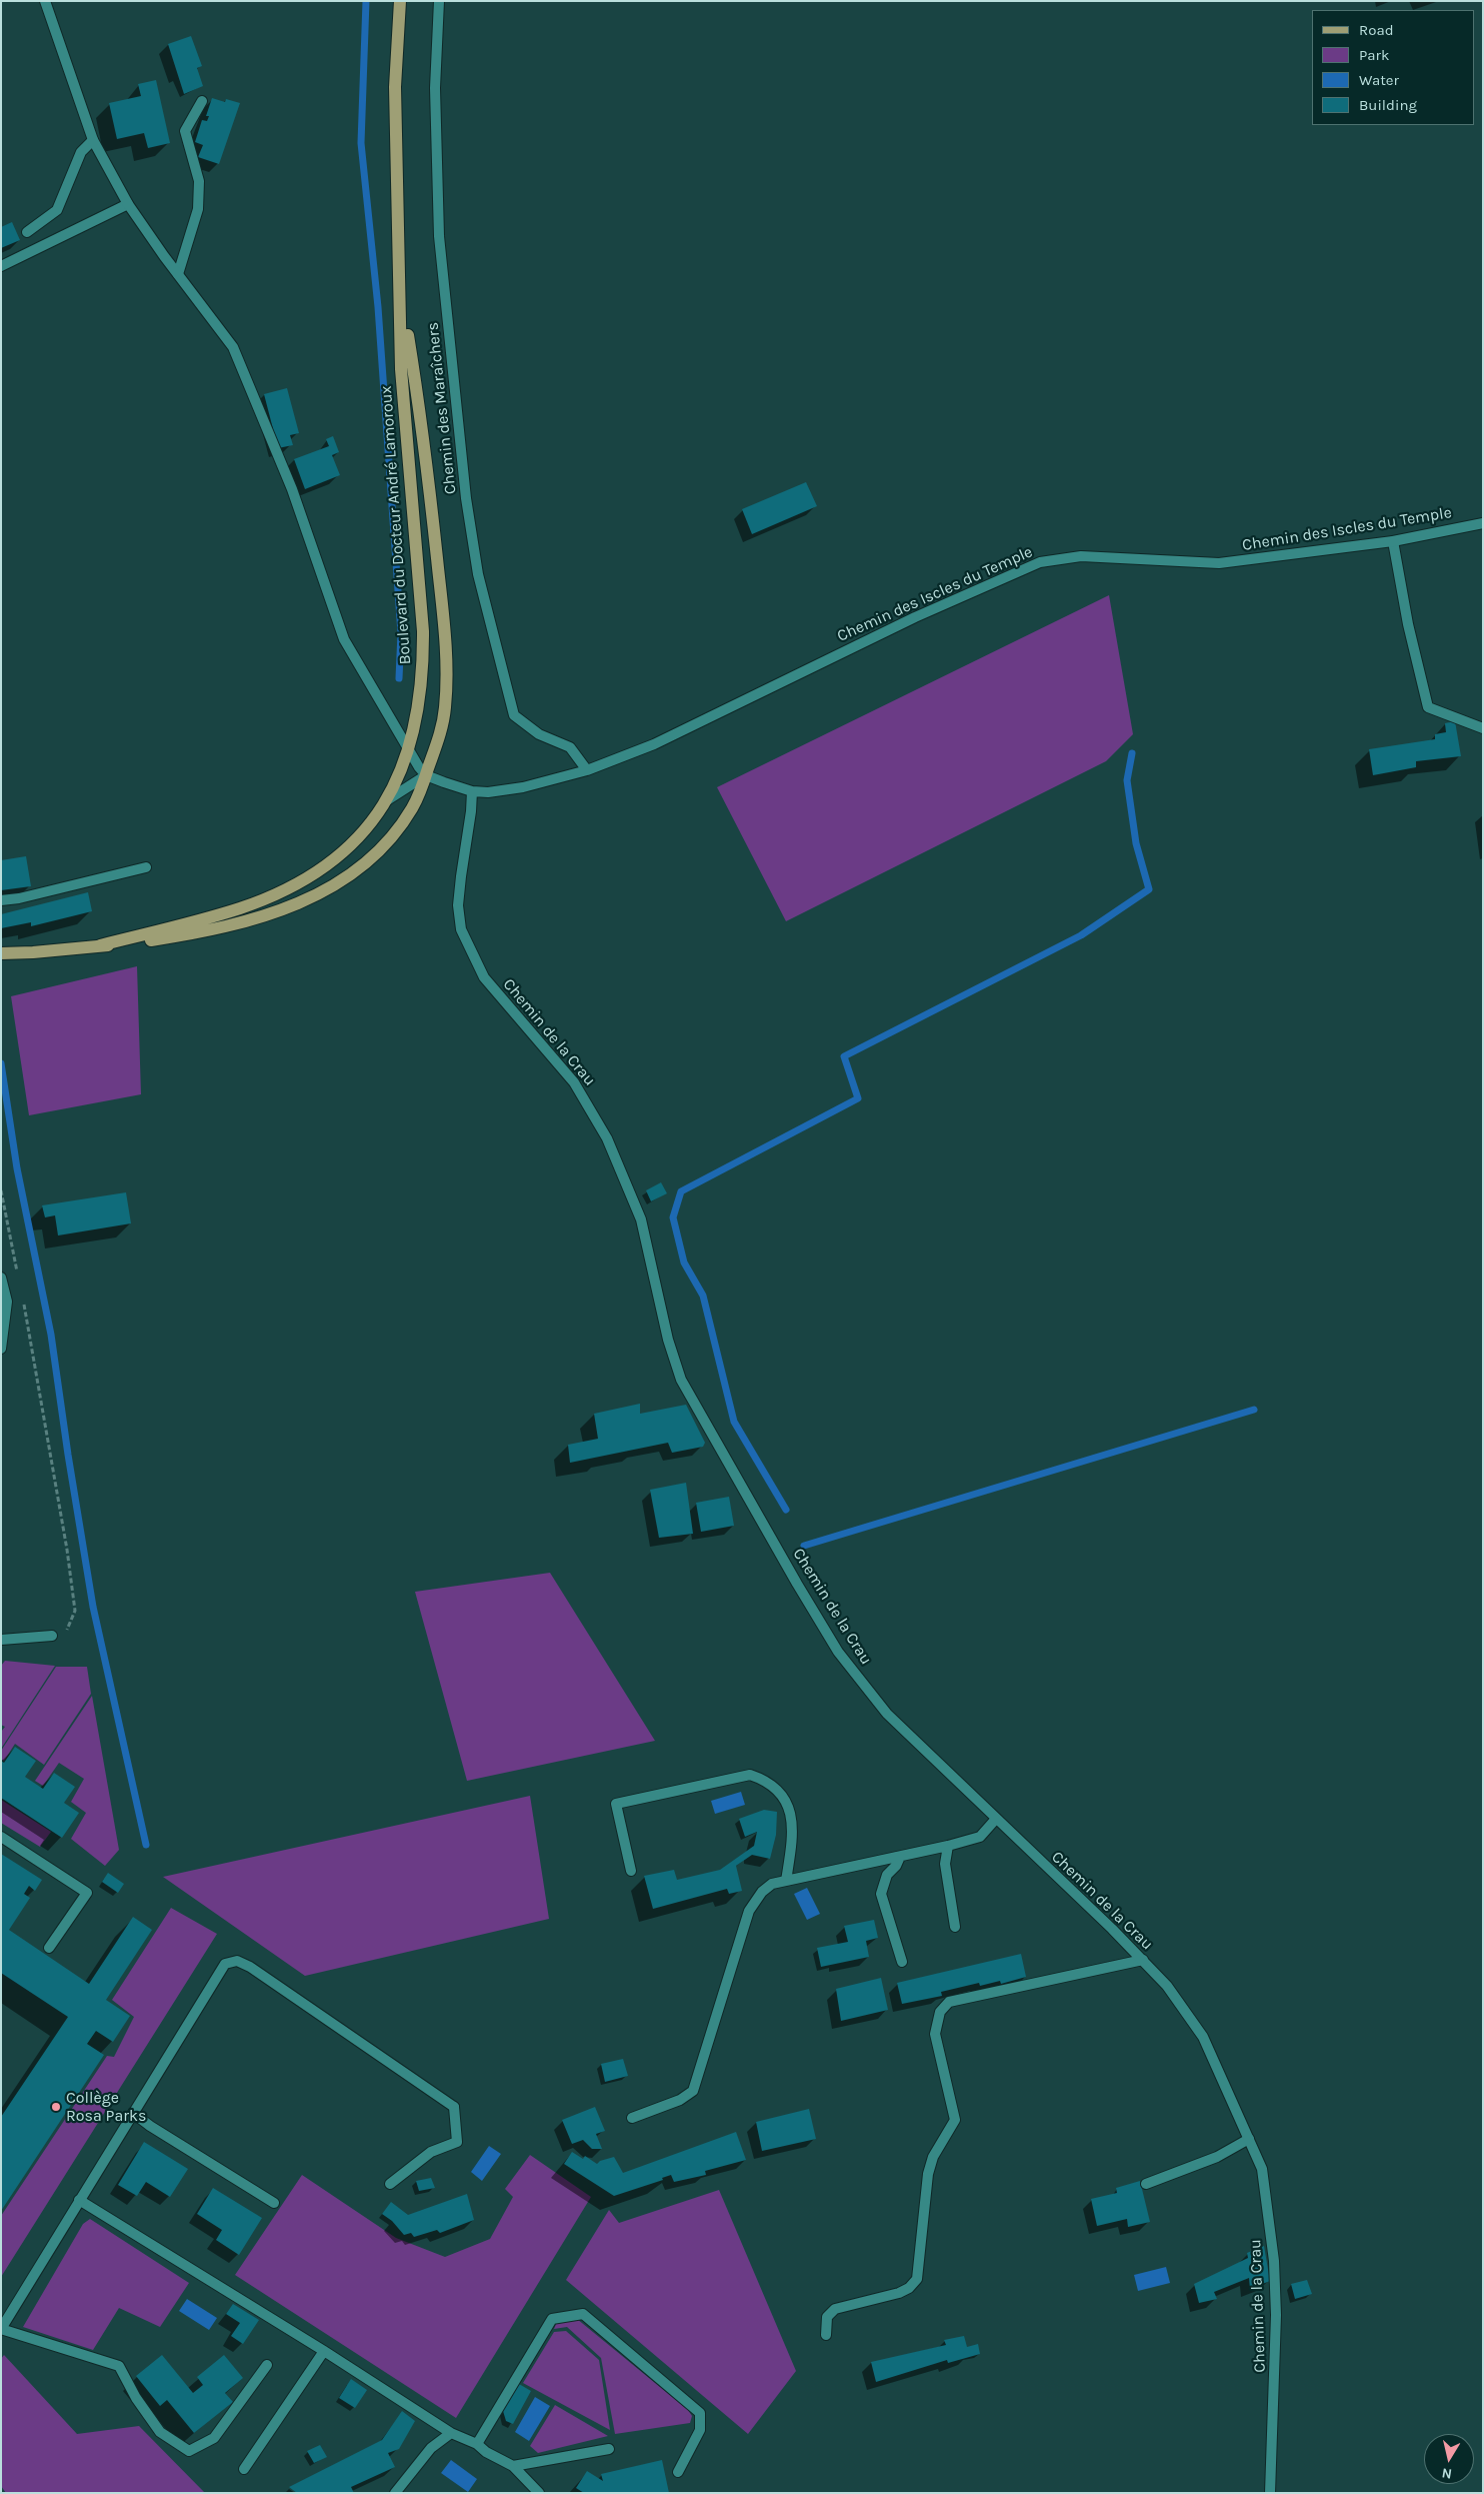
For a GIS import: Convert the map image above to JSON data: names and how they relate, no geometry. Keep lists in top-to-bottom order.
{
  "streets": {
    "main road": ["Boulevard du Docteur André Lamoroux"],
    "street": ["Chemin des Maraîchers", "Chemin des Iscles du Temple", "Chemin de la Crau"]
  },
  "crossings": [
    ["Chemin des Maraîchers", "Chemin des Iscles du Temple"],
    ["Boulevard du Docteur André Lamoroux", "Chemin des Iscles du Temple"],
    ["Chemin des Iscles du Temple", "Chemin de la Crau"]
  ],
  "places": ["Collège Rosa Parks"],
  "legend": [
    "Road",
    "Park",
    "Water",
    "Building"
  ],
  "north": "bottom"
}
